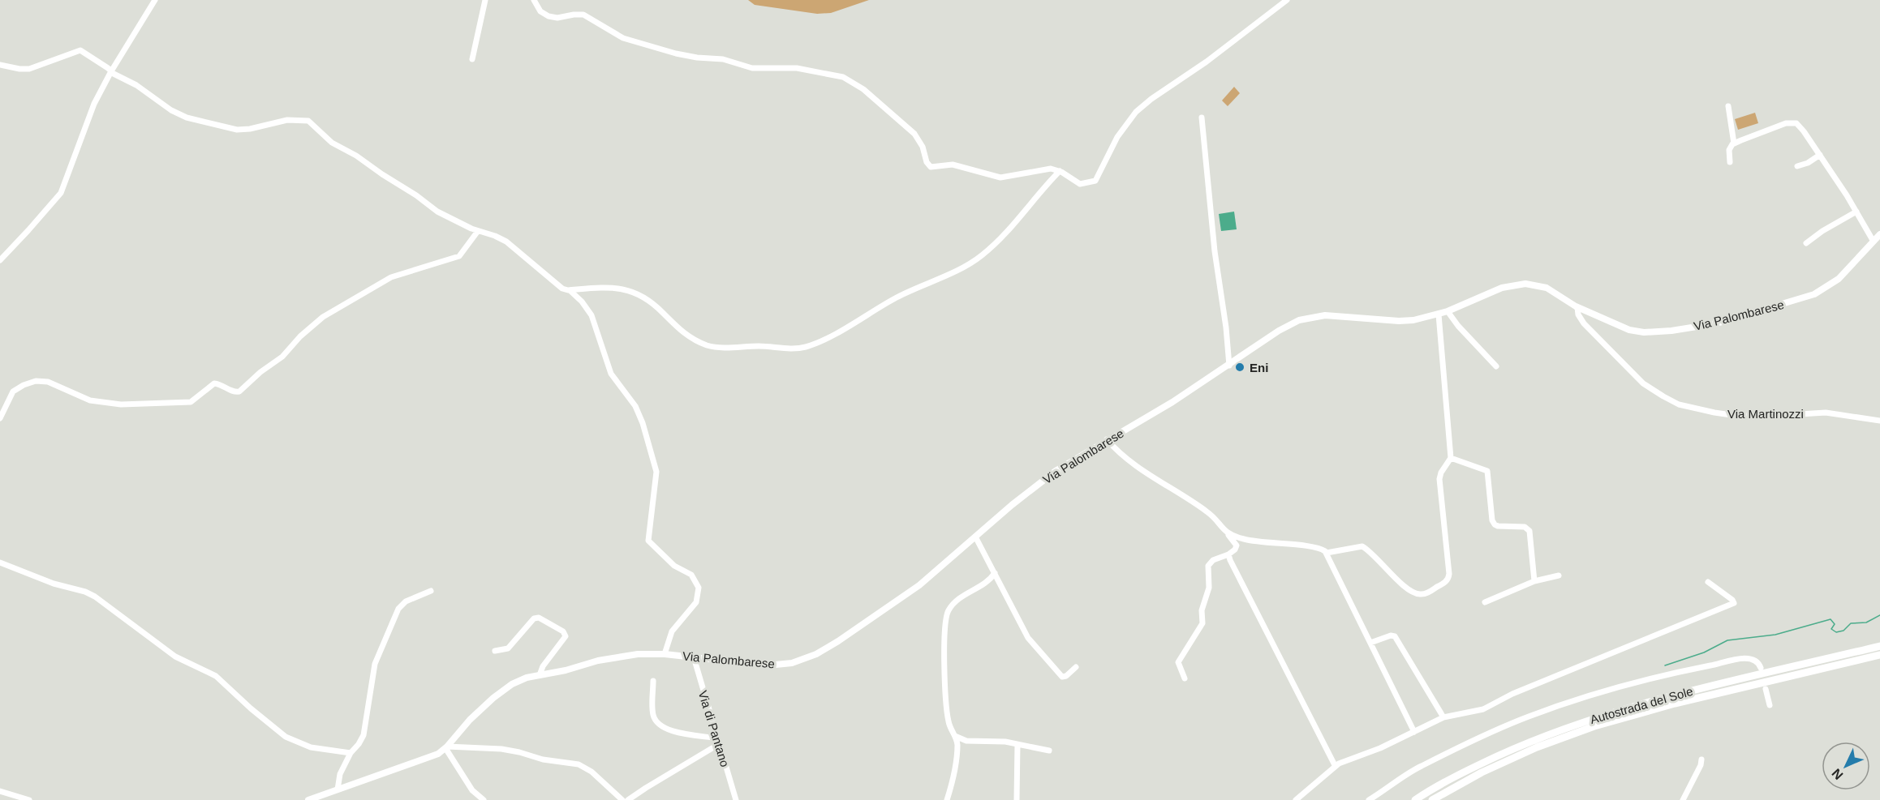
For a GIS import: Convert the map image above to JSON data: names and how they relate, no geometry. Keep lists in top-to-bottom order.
{
  "streets": {
    "highway": ["Autostrada del Sole"],
    "main road": ["Via Palombarese"],
    "street": ["Via Martinozzi", "Via di Pantano"]
  },
  "crossings": [
    ["Via Palombarese", "Via Martinozzi"],
    ["Via Palombarese", "Via di Pantano"]
  ],
  "places": ["Eni"],
  "north": "bottom left"
}
